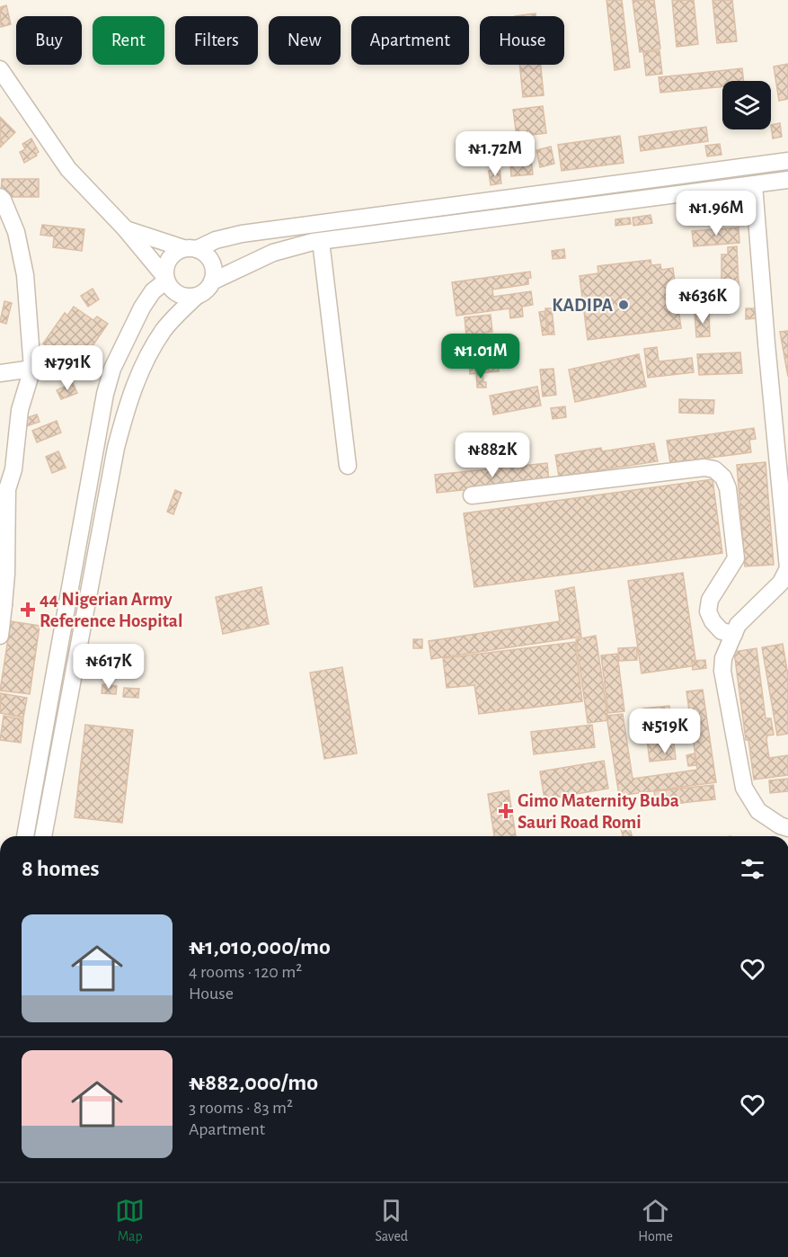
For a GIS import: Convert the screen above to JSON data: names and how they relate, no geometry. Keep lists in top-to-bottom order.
{
  "places": {
    "other": ["KADIPA"],
    "health": ["44 Nigerian Army Reference Hospital", "Gimo Maternity Buba Sauri Road Romi"]
  },
  "page": {
    "chip": [
      "Buy",
      "Rent",
      "Filters",
      "New",
      "Apartment",
      "House"
    ],
    "price": [
      "₦1.72M",
      "₦1.96M",
      "₦636K",
      "₦1.01M",
      "₦791K",
      "₦882K",
      "₦617K",
      "₦519K"
    ],
    "heading": "8 homes",
    "list": [
      {
        "name": "₦1,010,000/mo",
        "note": "4 rooms · 120 m² · House"
      },
      {
        "name": "₦882,000/mo",
        "note": "3 rooms · 83 m² · Apartment"
      }
    ],
    "tabs": ["Map", "Saved", "Home"]
  }
}
